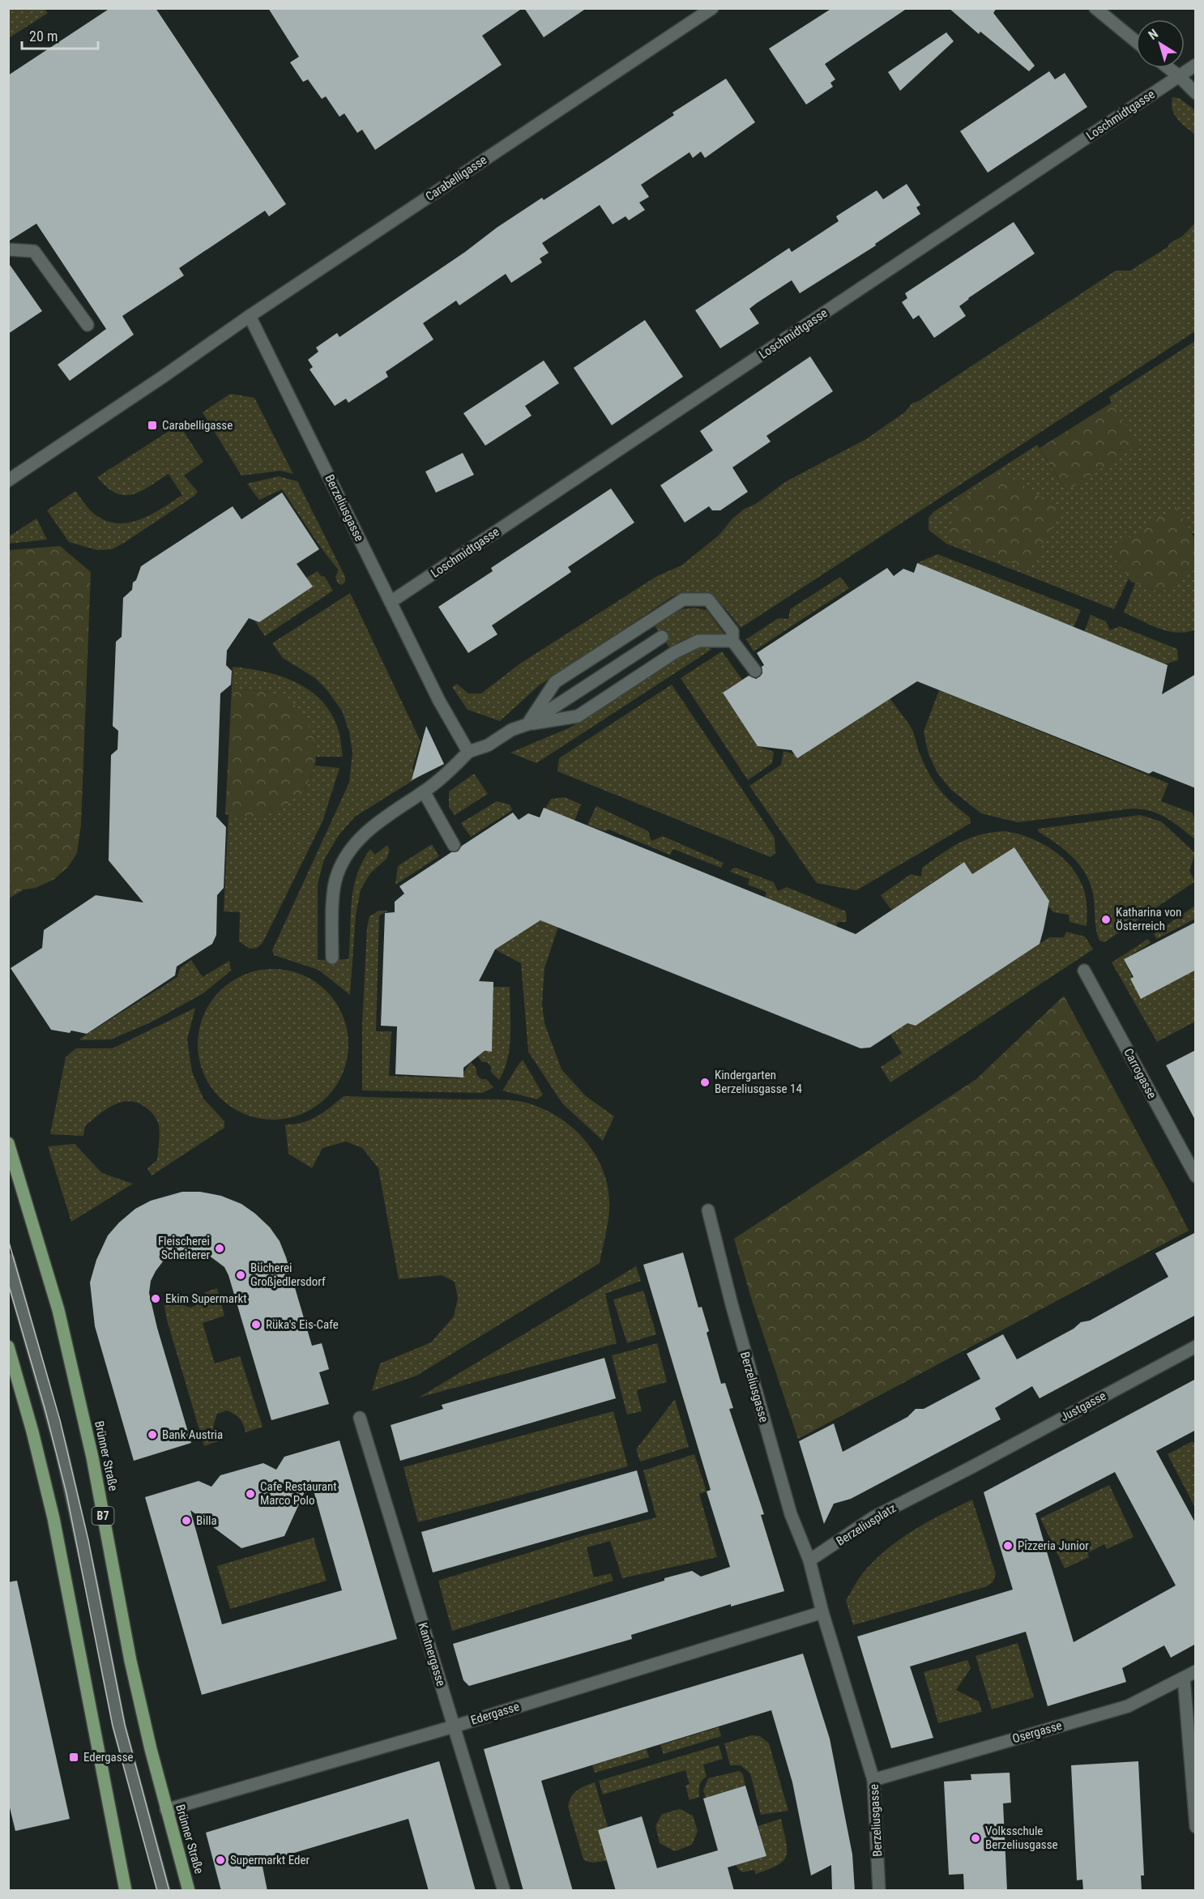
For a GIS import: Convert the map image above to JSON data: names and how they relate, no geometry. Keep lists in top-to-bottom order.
{
  "streets": {
    "main road": ["Brünner Straße", "B7"],
    "street": [
      "Loschmidtgasse",
      "Carabelligasse",
      "Berzeliusgasse",
      "Carrogasse",
      "Justgasse",
      "Berzeliusplatz",
      "Kantnergasse",
      "Edergasse",
      "Osergasse"
    ]
  },
  "crossings": [
    ["Loschmidtgasse", "Berzeliusgasse"],
    ["Carabelligasse", "Berzeliusgasse"],
    ["Berzeliusgasse", "Berzeliusplatz"],
    ["Berzeliusgasse", "Edergasse"],
    ["Berzeliusgasse", "Osergasse"],
    ["Justgasse", "Berzeliusplatz"],
    ["Brünner Straße", "Edergasse"],
    ["Kantnergasse", "Edergasse"]
  ],
  "places": {
    "transit": ["Carabelligasse", "Edergasse"],
    "other": [
      "Katharina von Österreich",
      "Kindergarten Berzeliusgasse 14",
      "Fleischerei Scheiterer",
      "Bücherei Großjedlersdorf",
      "Ekim Supermarkt",
      "Rüka's Eis-Cafe",
      "Bank Austria",
      "Cafe Restaurant Marco Polo",
      "Billa",
      "Pizzeria Junior",
      "Volksschule Berzeliusgasse",
      "Supermarkt Eder"
    ]
  },
  "scale_bar": "20 m",
  "north": "top left"
}
